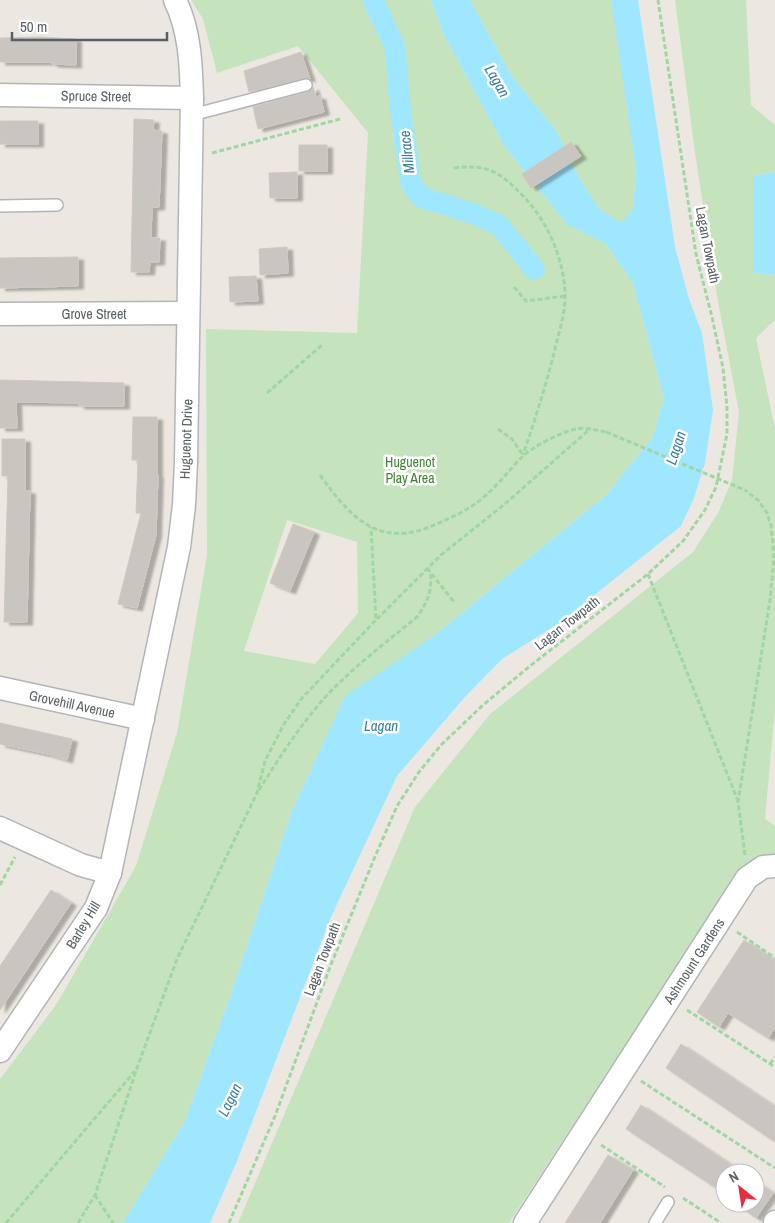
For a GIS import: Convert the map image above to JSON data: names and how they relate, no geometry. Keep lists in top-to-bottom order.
{
  "streets": {
    "street": [
      "Spruce Street",
      "Grove Street",
      "Huguenot Drive",
      "Grovehill Avenue",
      "Barley Hill",
      "Ashmount Gardens"
    ],
    "path": ["Lagan Towpath"]
  },
  "crossings": [
    ["Spruce Street", "Huguenot Drive"],
    ["Grove Street", "Huguenot Drive"],
    ["Huguenot Drive", "Grovehill Avenue"],
    ["Huguenot Drive", "Barley Hill"]
  ],
  "water": ["Lagan", "Millrace"],
  "parks": ["Huguenot Play Area"],
  "scale_bar": "50 m",
  "north": "top left"
}
